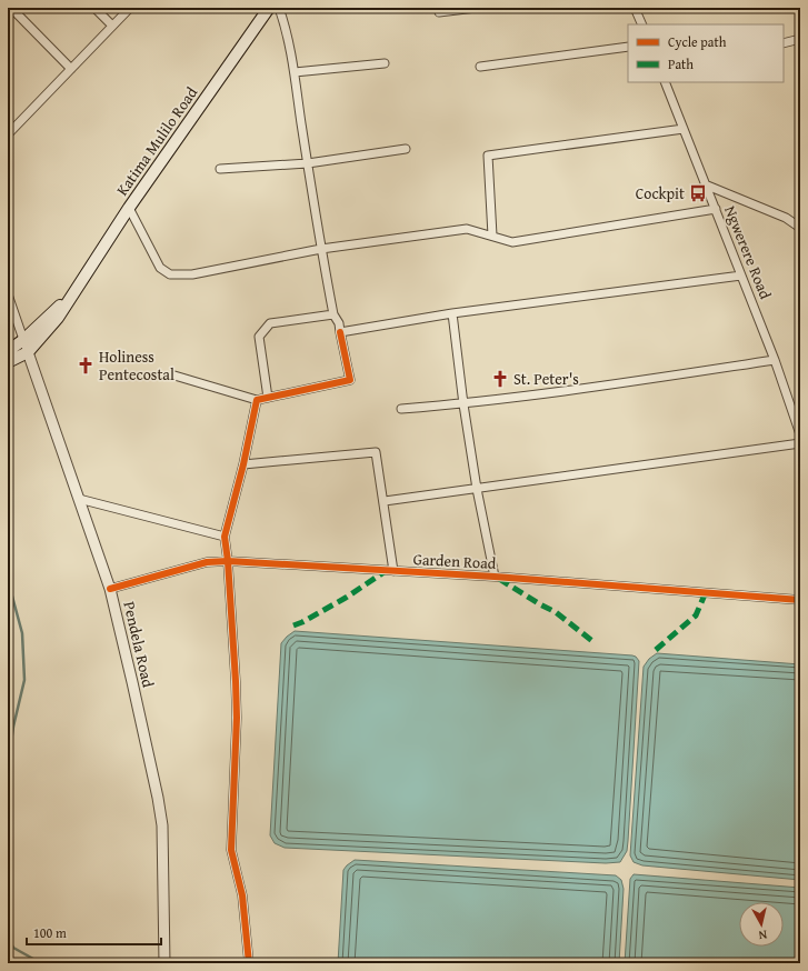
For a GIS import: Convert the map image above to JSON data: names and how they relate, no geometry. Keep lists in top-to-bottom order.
{
  "streets": {
    "main road": ["Katima Mulilo Road"],
    "street": ["Ngwerere Road", "Garden Road", "Pendela Road"]
  },
  "crossings": [
    ["Katima Mulilo Road", "Pendela Road"],
    ["Garden Road", "Pendela Road"]
  ],
  "places": {
    "bus stop": ["Cockpit"],
    "church": ["Holiness Pentecostal", "St. Peter's"]
  },
  "legend": ["Cycle path", "Path"],
  "scale_bar": "100 m",
  "north": "bottom"
}
